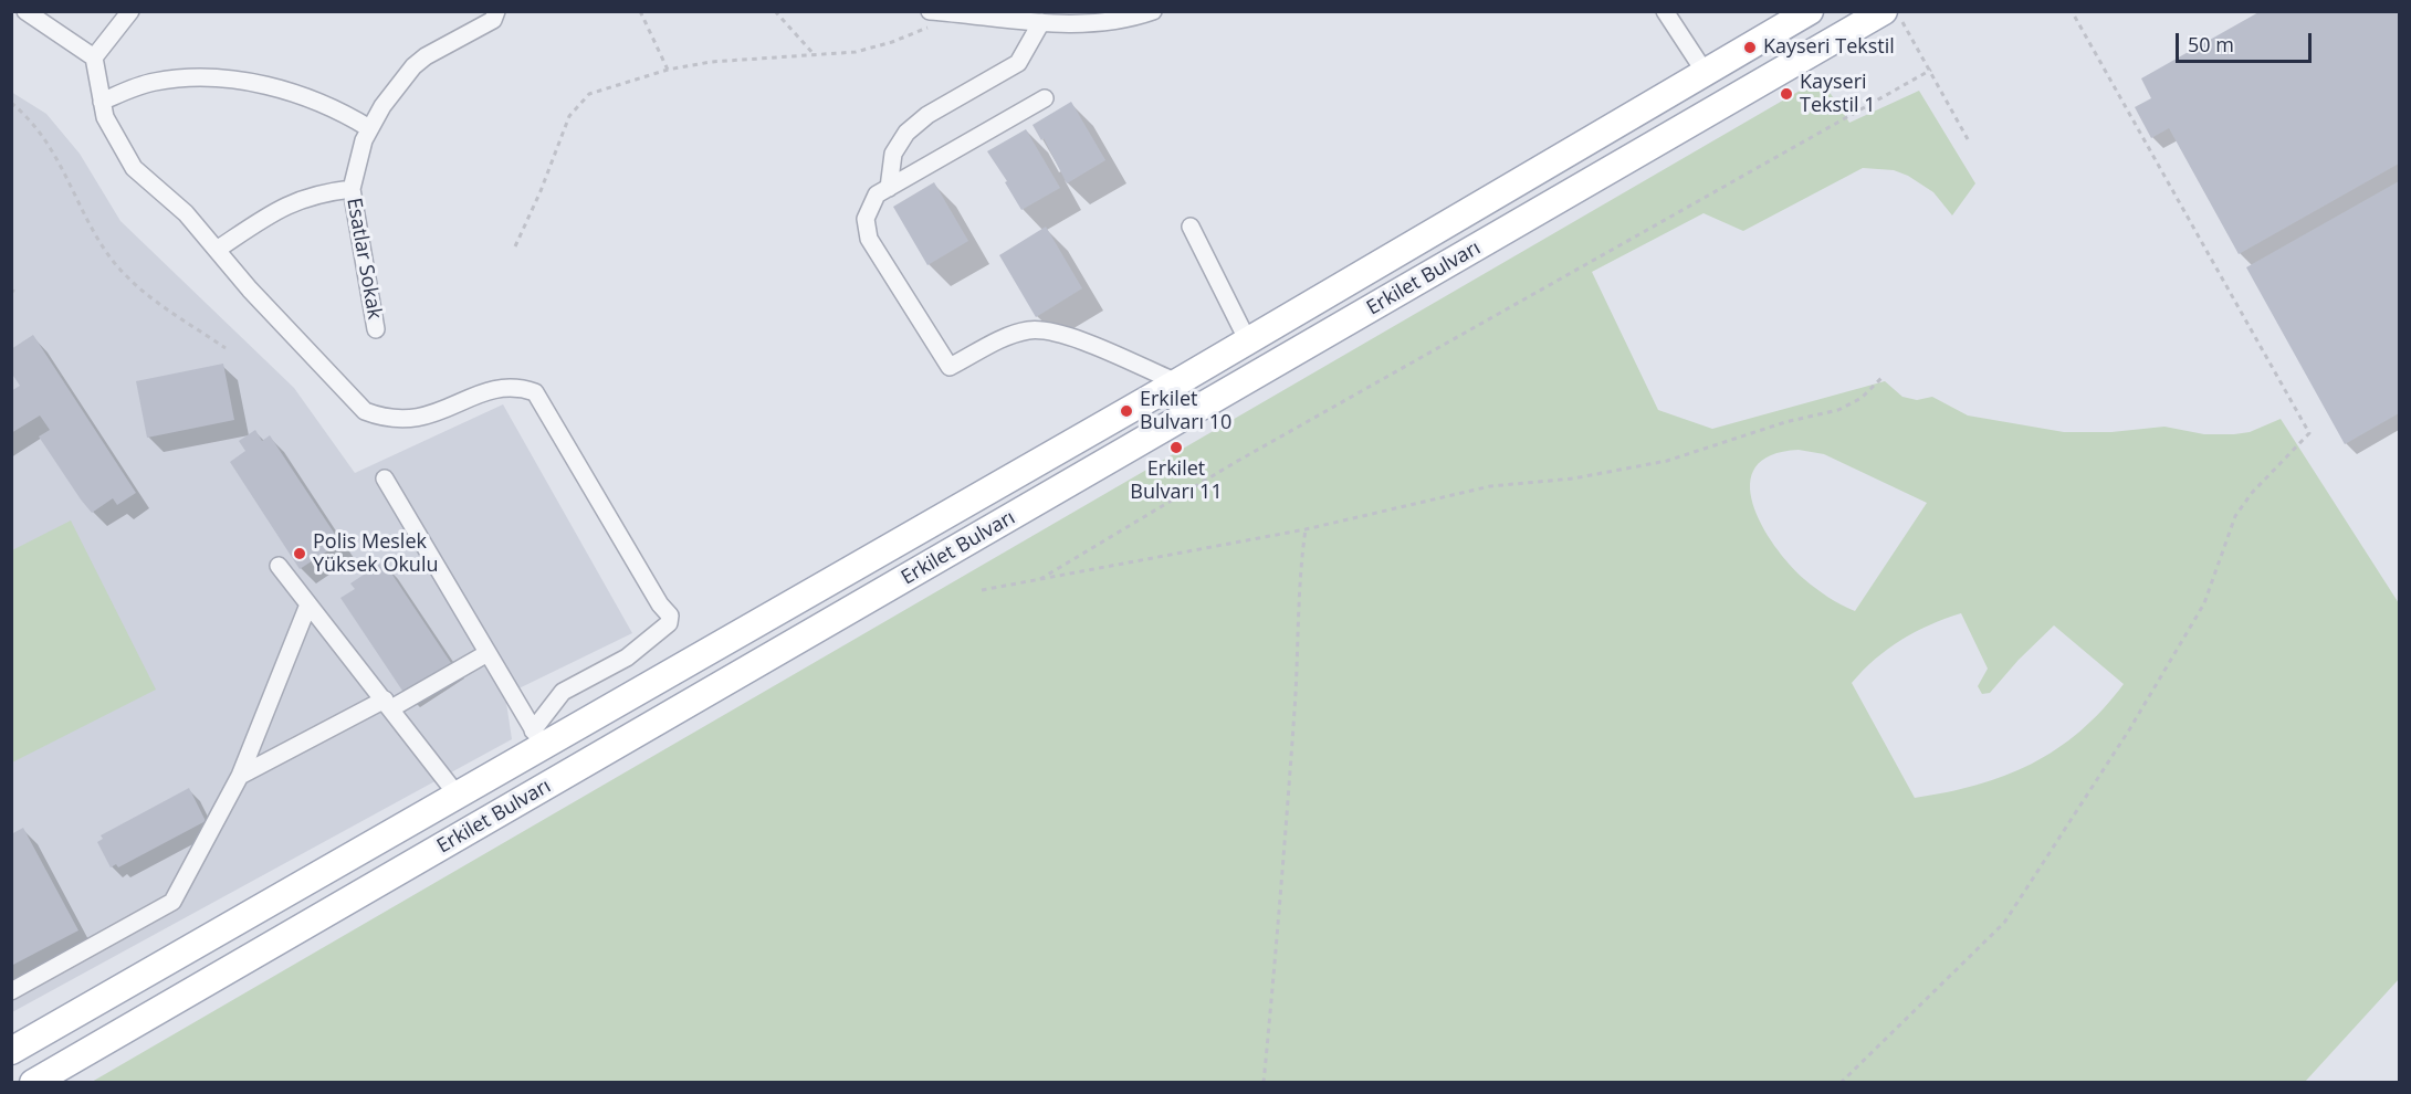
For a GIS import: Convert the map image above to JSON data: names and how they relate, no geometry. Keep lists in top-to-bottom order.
{
  "streets": {
    "main road": ["Erkilet Bulvarı"],
    "street": ["Esatlar Sokak"]
  },
  "places": [
    "Kayseri Tekstil",
    "Kayseri Tekstil 1",
    "Erkilet Bulvarı 10",
    "Erkilet Bulvarı 11",
    "Polis Meslek Yüksek Okulu"
  ],
  "scale_bar": "50 m"
}
